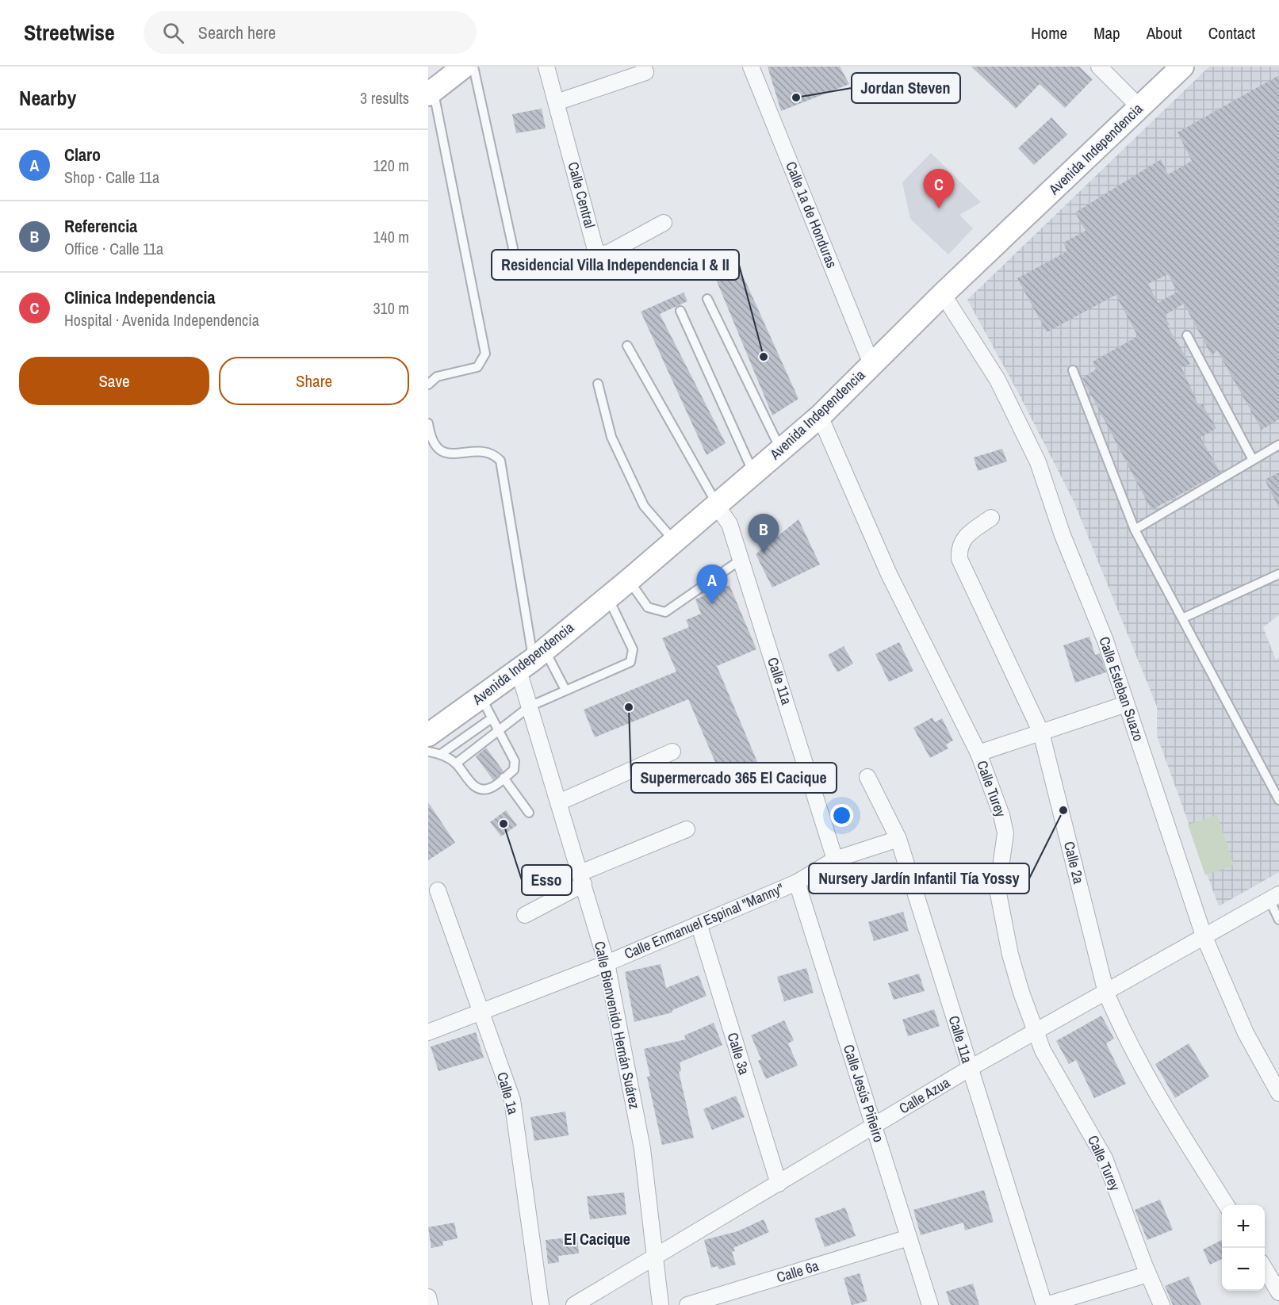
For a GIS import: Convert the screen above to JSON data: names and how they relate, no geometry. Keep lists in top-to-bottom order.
{
  "streets": {
    "main road": ["Avenida Independencia"],
    "street": [
      "Calle Central",
      "Calle 1a de Honduras",
      "Calle 11a",
      "Calle Esteban Suazo",
      "Calle Turey",
      "Calle 2a",
      "Calle Enmanuel Espinal \"Manny\"",
      "Calle Bienvenido Hernán Suárez",
      "Calle 3a",
      "Calle 1a",
      "Calle Jesús Piñeiro",
      "Calle Azua",
      "Calle 6a"
    ]
  },
  "crossings": [
    ["Avenida Independencia", "Calle 1a de Honduras"],
    ["Avenida Independencia", "Calle 11a"],
    ["Avenida Independencia", "Calle Esteban Suazo"],
    ["Avenida Independencia", "Calle Turey"],
    ["Avenida Independencia", "Calle Bienvenido Hernán Suárez"],
    ["Calle 11a", "Calle Enmanuel Espinal \"Manny\""],
    ["Calle 11a", "Calle Azua"],
    ["Calle Esteban Suazo", "Calle Azua"],
    ["Calle Turey", "Calle Azua"],
    ["Calle 2a", "Calle Azua"],
    ["Calle Enmanuel Espinal \"Manny\"", "Calle Bienvenido Hernán Suárez"],
    ["Calle Enmanuel Espinal \"Manny\"", "Calle 3a"],
    ["Calle Enmanuel Espinal \"Manny\"", "Calle 1a"],
    ["Calle Enmanuel Espinal \"Manny\"", "Calle Jesús Piñeiro"],
    ["Calle Bienvenido Hernán Suárez", "Calle Azua"],
    ["Calle 3a", "Calle Azua"],
    ["Calle Jesús Piñeiro", "Calle Azua"],
    ["Calle Jesús Piñeiro", "Calle 6a"]
  ],
  "districts": ["El Cacique"],
  "places": [
    "Jordan Steven",
    "Residencial Villa Independencia I & II",
    "Supermercado 365 El Cacique",
    "Nursery Jardín Infantil Tía Yossy",
    "Esso"
  ],
  "page": {
    "header": "Streetwise",
    "search": "Search here",
    "nav": [
      "Home",
      "Map",
      "About",
      "Contact"
    ],
    "heading": ["Nearby", "3 results"],
    "list": [
      {
        "mark": "A",
        "name": "Claro",
        "note": "Shop · Calle 11a",
        "value": "120 m"
      },
      {
        "mark": "B",
        "name": "Referencia",
        "note": "Office · Calle 11a",
        "value": "140 m"
      },
      {
        "mark": "C",
        "name": "Clinica Independencia",
        "note": "Hospital · Avenida Independencia",
        "value": "310 m"
      }
    ],
    "pins": ["C", "B", "A"],
    "buttons": ["Save", "Share"],
    "map_buttons": ["+", "−"]
  }
}
